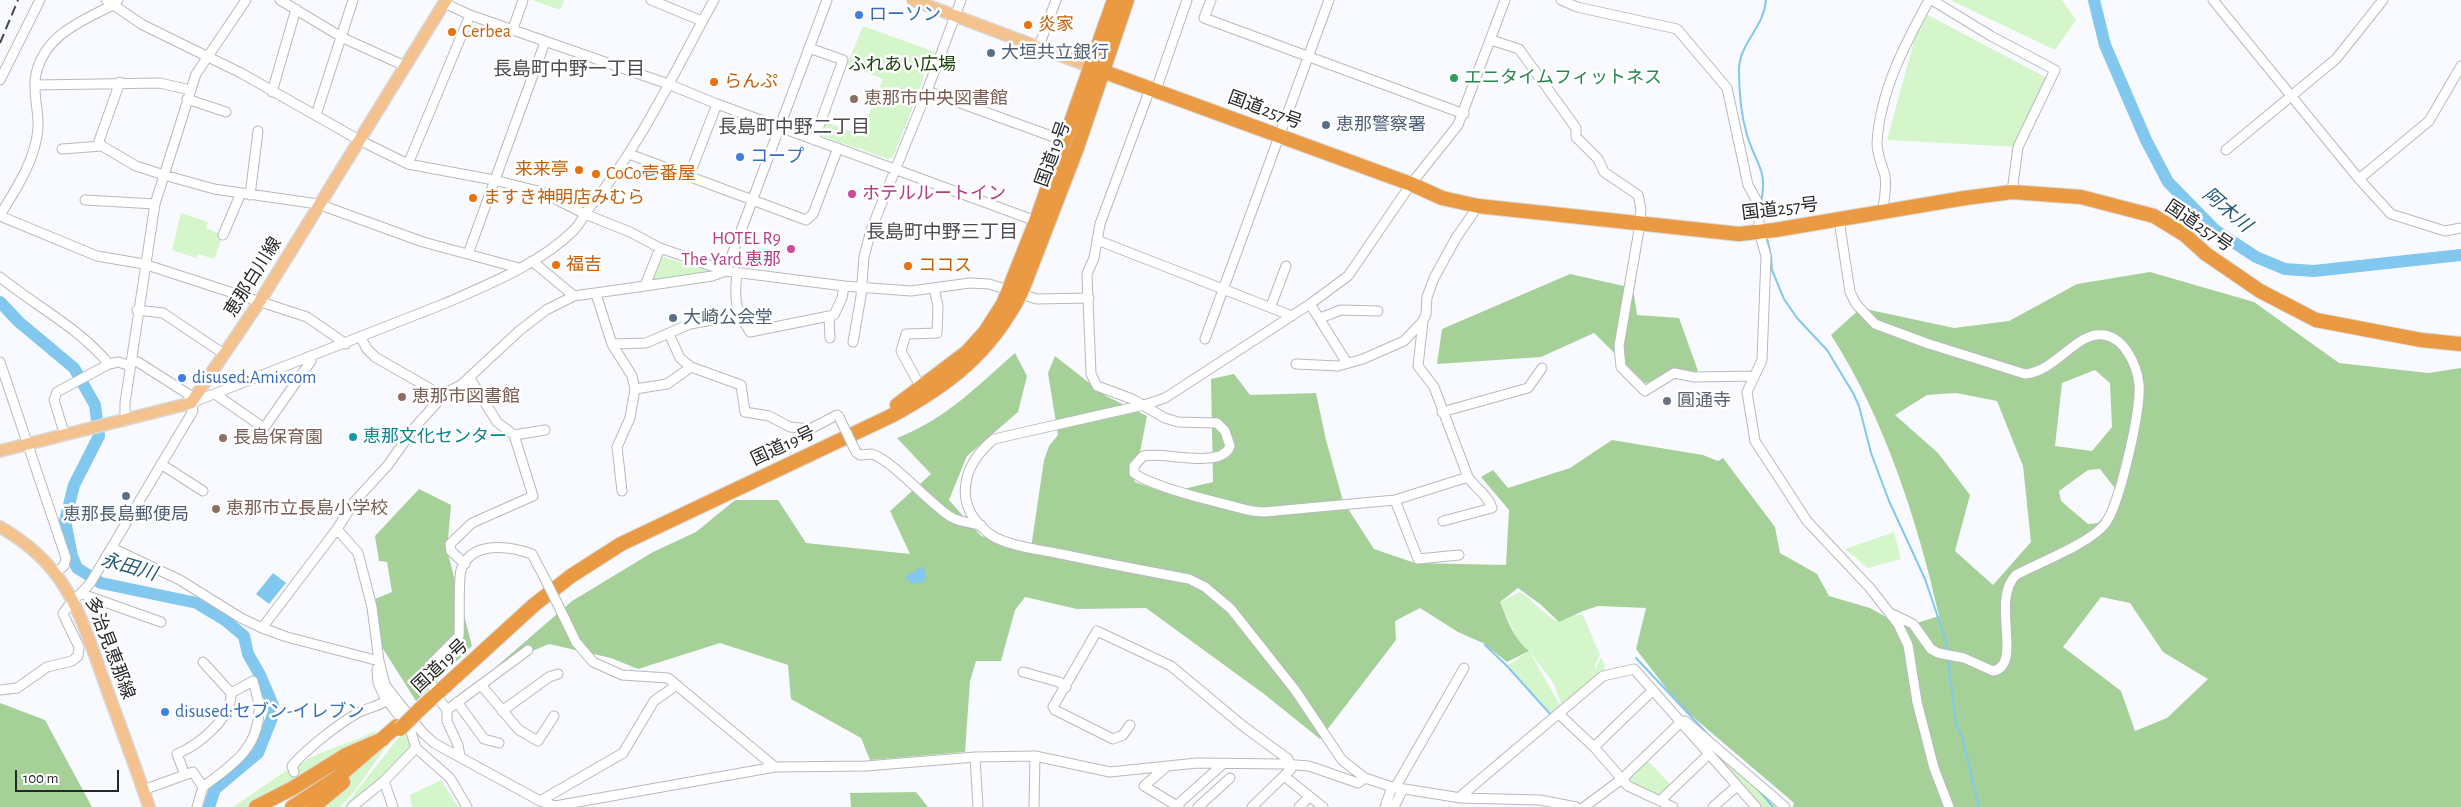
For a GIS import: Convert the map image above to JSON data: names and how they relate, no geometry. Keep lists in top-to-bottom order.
{
  "streets": {
    "highway": ["国道257号", "国道19号"],
    "main road": ["恵那白川線", "多治見恵那線"]
  },
  "crossings": [
    ["国道257号", "国道19号"]
  ],
  "districts": ["長島町中野一丁目", "長島町中野二丁目", "長島町中野三丁目"],
  "water": ["阿木川", "永田川"],
  "parks": ["ふれあい広場"],
  "places": [
    "ローソン",
    "炎家",
    "Cerbea",
    "大垣共立銀行",
    "エニタイムフィットネス",
    "らんぷ",
    "恵那市中央図書館",
    "恵那警察署",
    "コープ",
    "来来亭",
    "CoCo壱番屋",
    "ホテルルートイン",
    "ますき神明店みむら",
    "HOTEL R9 The Yard 恵那",
    "福吉",
    "ココス",
    "大崎公会堂",
    "disused:Amixcom",
    "恵那市図書館",
    "圓通寺",
    "恵那文化センター",
    "長島保育園",
    "恵那長島郵便局",
    "恵那市立長島小学校",
    "disused:セブン-イレブン"
  ],
  "scale_bar": "100 m"
}
